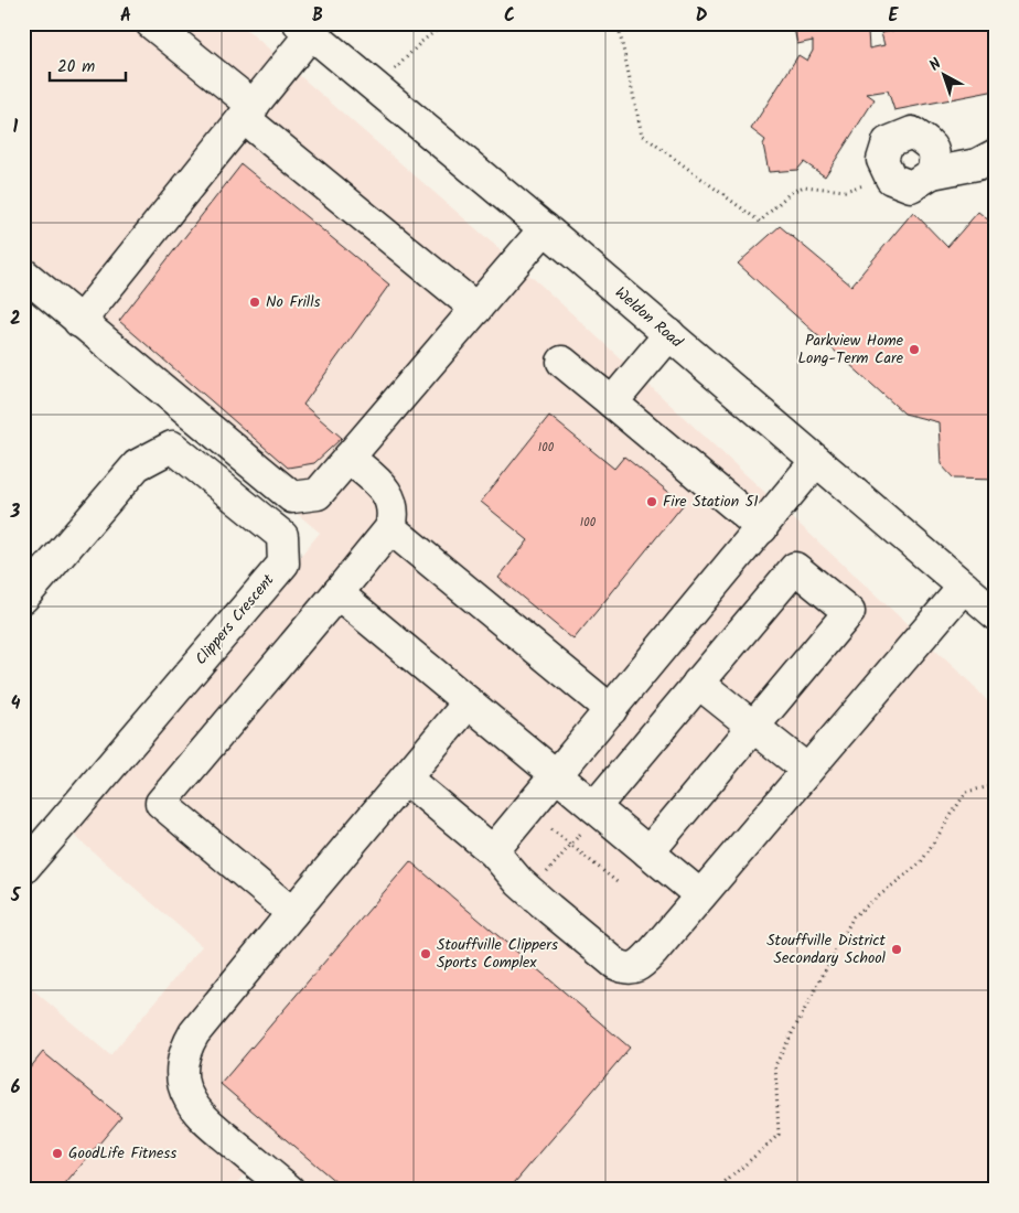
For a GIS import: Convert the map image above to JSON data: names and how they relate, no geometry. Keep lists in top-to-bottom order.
{
  "streets": {
    "street": ["Weldon Road", "Clippers Crescent"]
  },
  "places": [
    "No Frills",
    "Parkview Home Long-Term Care",
    "Fire Station 51",
    "Stouffville District Secondary School",
    "Stouffville Clippers Sports Complex",
    "GoodLife Fitness"
  ],
  "house_numbers": ["100", "100"],
  "scale_bar": "20 m",
  "north": "top left",
  "grid": {
    "columns": [
      "A",
      "B",
      "C",
      "D",
      "E"
    ],
    "rows": [
      "1",
      "2",
      "3",
      "4",
      "5",
      "6"
    ]
  }
}
